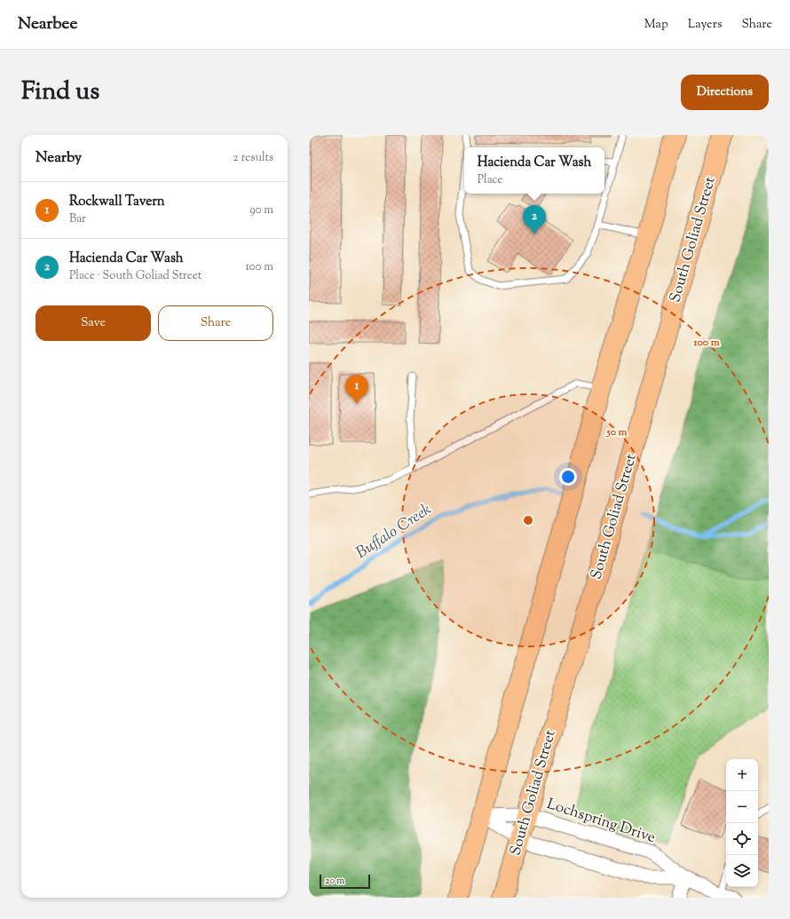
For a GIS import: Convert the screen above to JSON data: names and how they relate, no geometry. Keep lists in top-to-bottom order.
{
  "streets": {
    "main road": ["South Goliad Street"],
    "street": ["Lochspring Drive"]
  },
  "crossings": [
    ["South Goliad Street", "Lochspring Drive"]
  ],
  "water": ["Buffalo Creek"],
  "scale_bar": "20 m",
  "page": {
    "header": "Nearbee",
    "nav": ["Map", "Layers", "Share"],
    "title": "Find us",
    "buttons": [
      "Directions",
      ["Save", "Share"]
    ],
    "heading": ["Nearby", "2 results"],
    "popup": ["Hacienda Car Wash", "Place"],
    "list": [
      {
        "mark": "1",
        "name": "Rockwall Tavern",
        "note": "Bar",
        "value": "90 m"
      },
      {
        "mark": "2",
        "name": "Hacienda Car Wash",
        "note": "Place · South Goliad Street",
        "value": "100 m"
      }
    ],
    "pins": ["2", "1"],
    "map_buttons": ["+", "−"],
    "scale": "20 m"
  },
  "rings": ["100 m", "50 m"]
}
